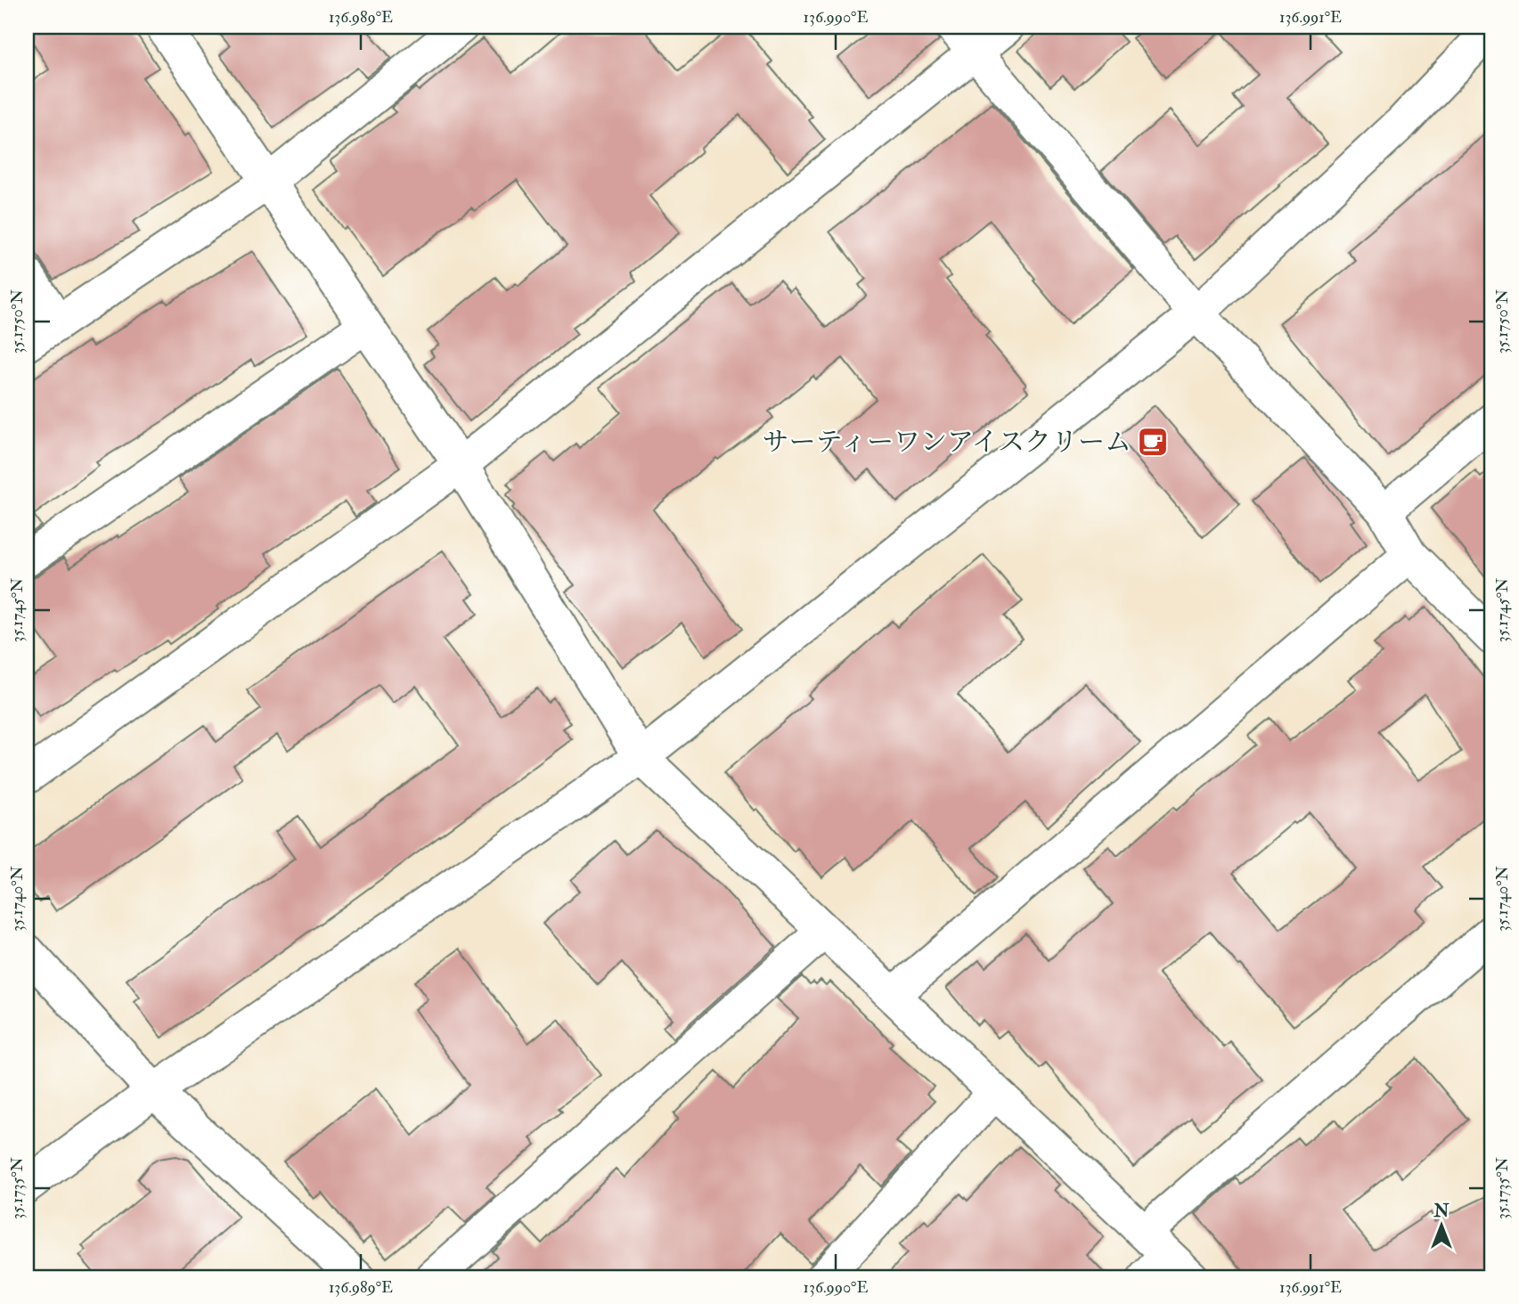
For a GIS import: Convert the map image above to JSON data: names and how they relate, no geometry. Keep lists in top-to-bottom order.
{
  "places": {
    "cafe": ["サーティーワンアイスクリーム"]
  },
  "north": "top",
  "coordinates": [
    "136.989°E",
    "136.990°E",
    "136.991°E",
    "35.1750°N",
    "35.1745°N",
    "35.1740°N",
    "35.1735°N"
  ]
}
